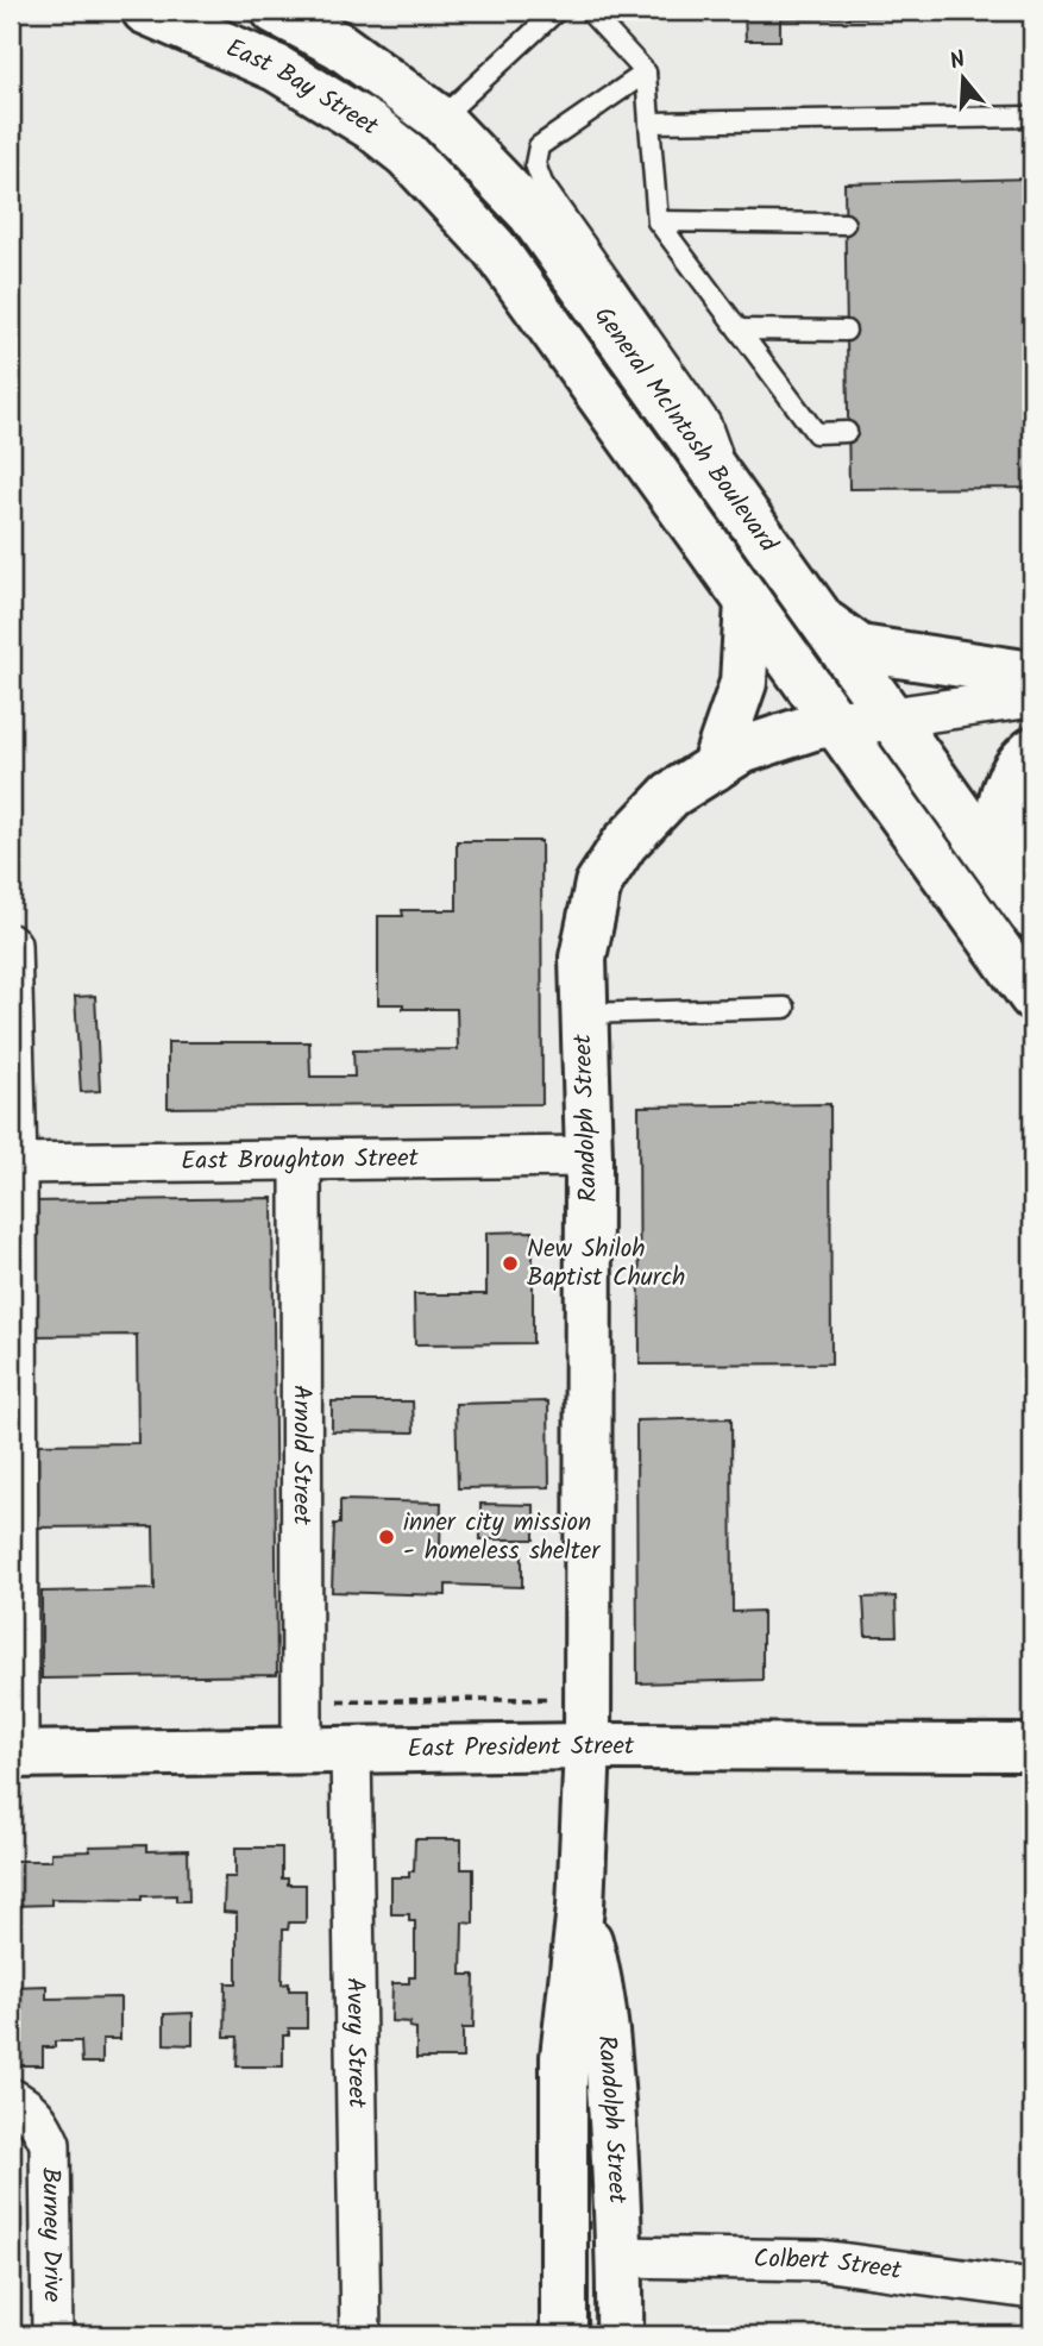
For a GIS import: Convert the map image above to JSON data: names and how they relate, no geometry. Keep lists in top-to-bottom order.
{
  "streets": {
    "main road": [
      "East Bay Street",
      "General McIntosh Boulevard",
      "Randolph Street",
      "East President Street"
    ],
    "street": [
      "East Broughton Street",
      "Arnold Street",
      "Avery Street",
      "Burney Drive",
      "Colbert Street"
    ]
  },
  "crossings": [
    ["East Bay Street", "General McIntosh Boulevard"],
    ["General McIntosh Boulevard", "Randolph Street"],
    ["Randolph Street", "East Broughton Street"],
    ["Randolph Street", "East President Street"],
    ["Randolph Street", "Colbert Street"],
    ["East Broughton Street", "Arnold Street"],
    ["Arnold Street", "East President Street"],
    ["East President Street", "Avery Street"]
  ],
  "places": ["New Shiloh Baptist Church", "inner city mission - homeless shelter"],
  "north": "top"
}
